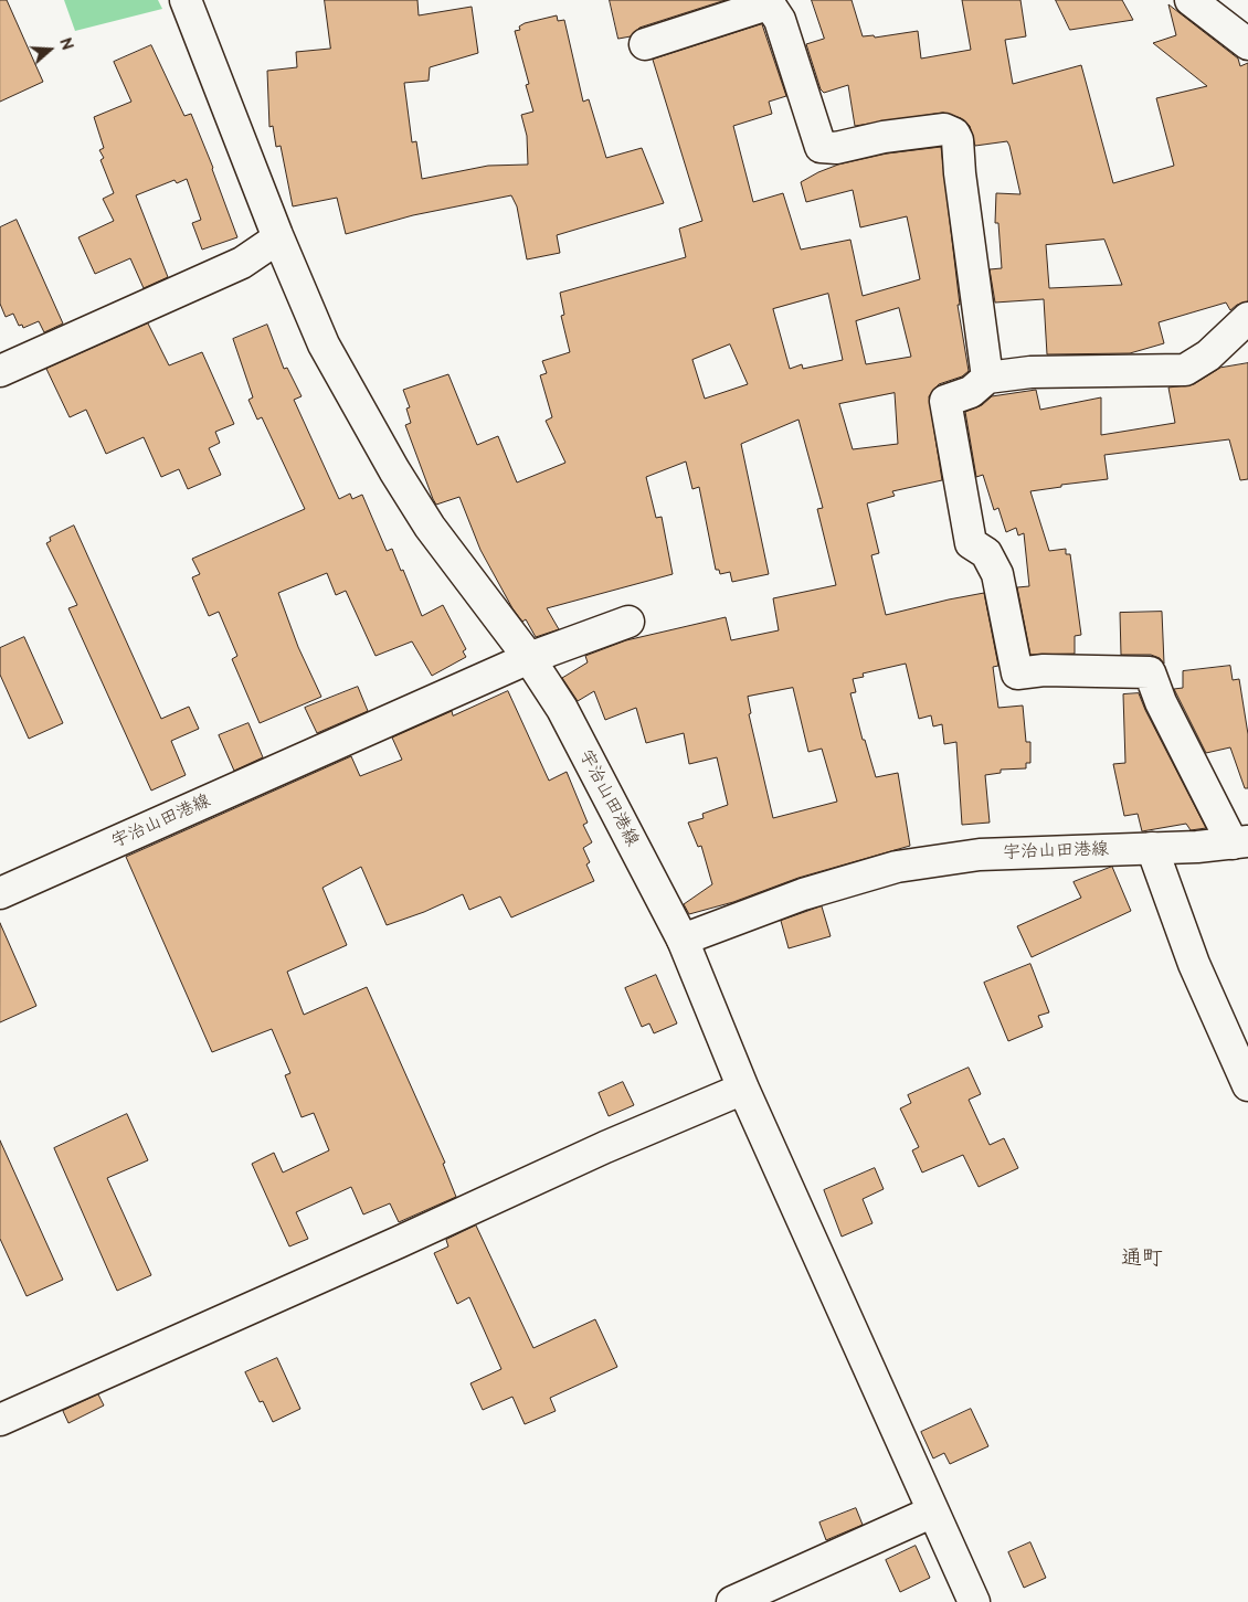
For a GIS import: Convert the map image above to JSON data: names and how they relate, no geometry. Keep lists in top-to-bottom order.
{
  "streets": {
    "street": ["宇治山田港線"]
  },
  "districts": ["通町"],
  "north": "right"
}
